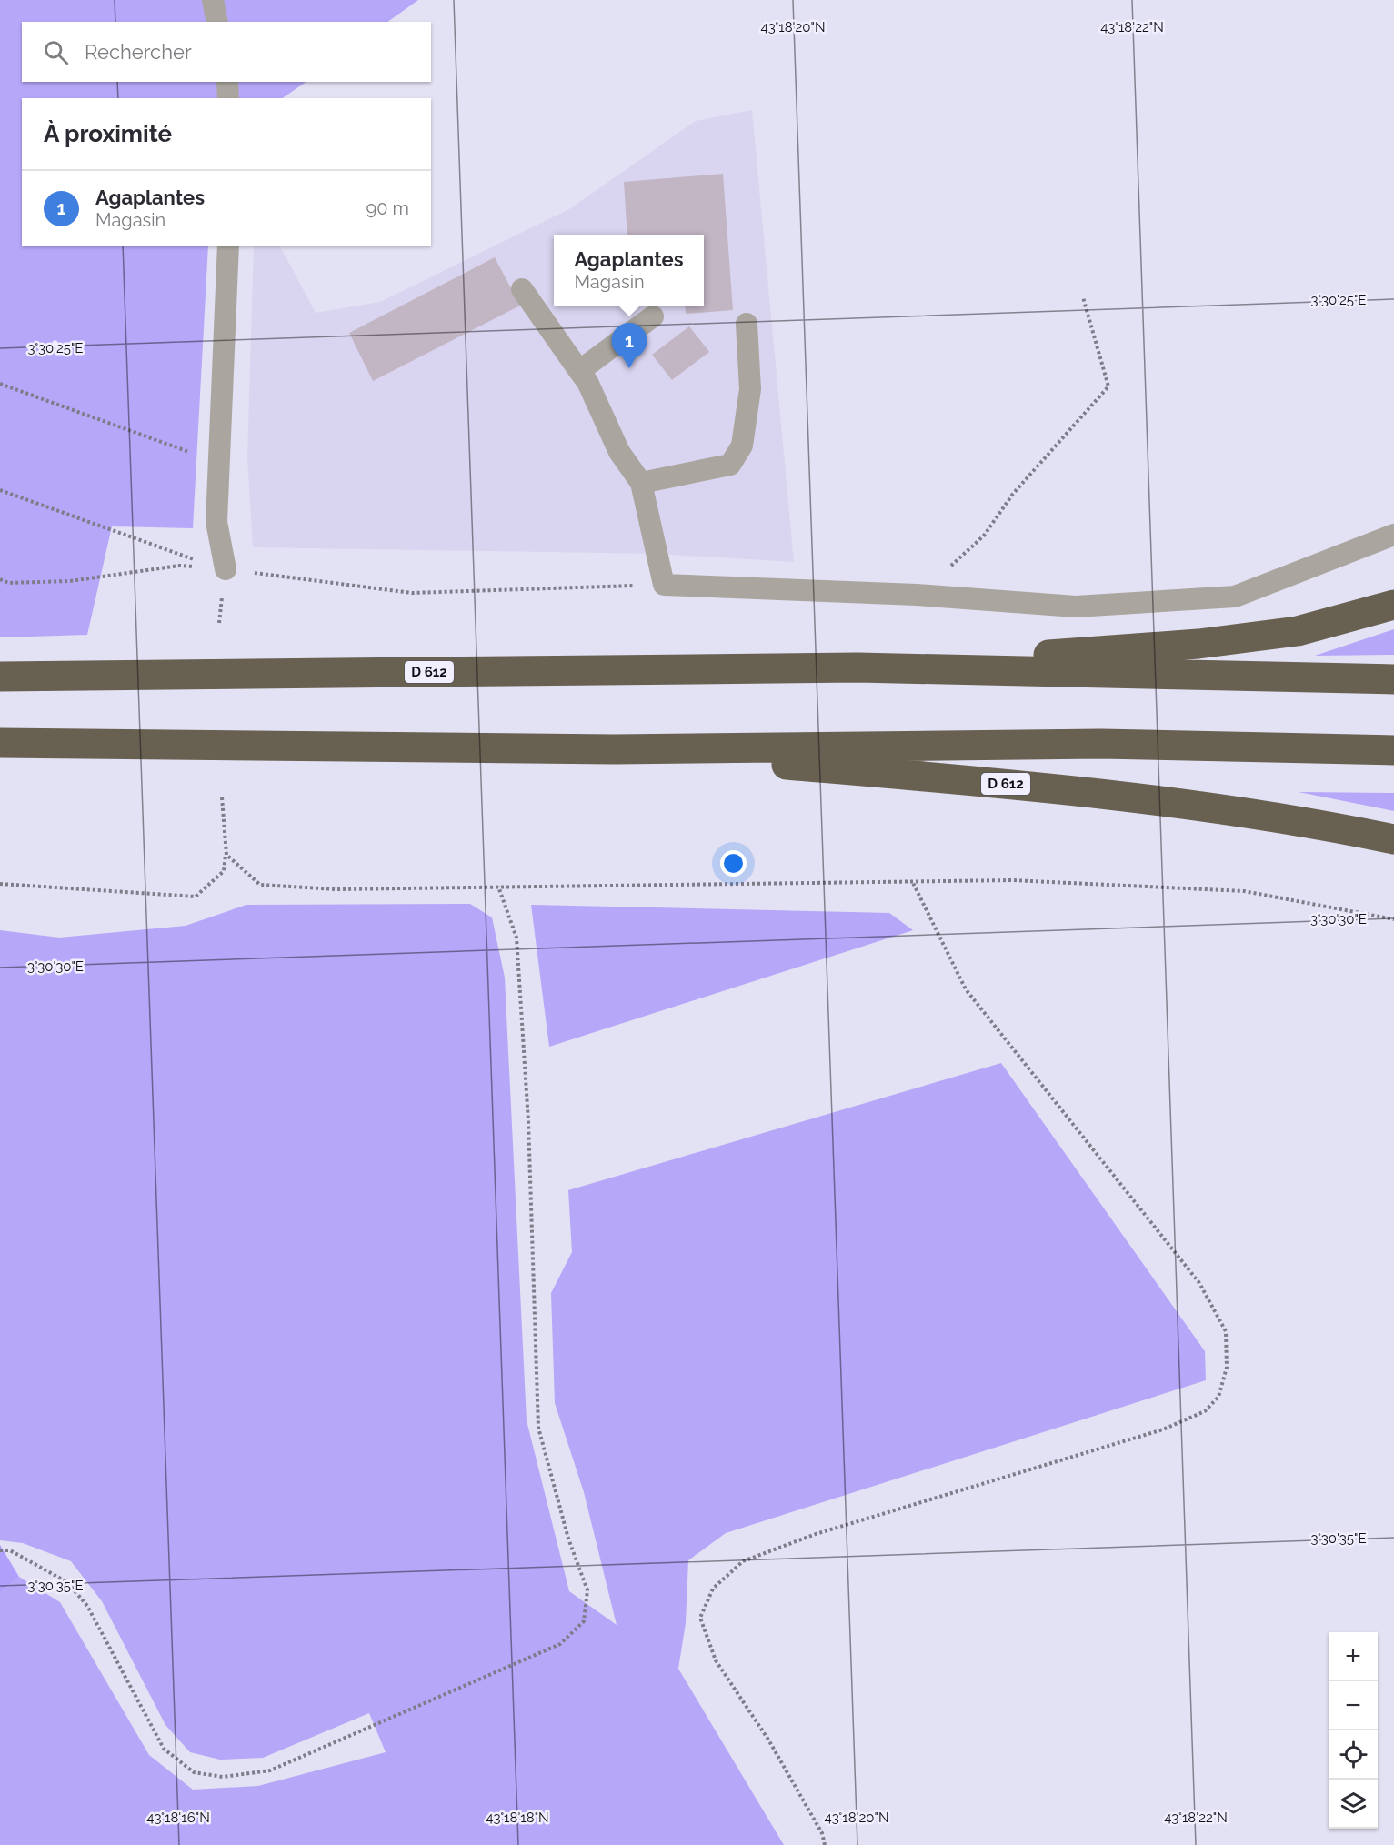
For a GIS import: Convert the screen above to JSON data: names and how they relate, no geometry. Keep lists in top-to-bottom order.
{
  "streets": {
    "highway": ["D 612"]
  },
  "page": {
    "search": "Rechercher",
    "heading": "À proximité",
    "list": [
      {
        "mark": "1",
        "name": "Agaplantes",
        "note": "Magasin",
        "value": "90 m"
      }
    ],
    "popup": ["Agaplantes", "Magasin"],
    "pins": "1",
    "map_buttons": ["+", "−"]
  },
  "coordinates": [
    "43°18'20\"N",
    "43°18'22\"N",
    "3°30'25\"E",
    "3°30'30\"E",
    "3°30'35\"E",
    "43°18'16\"N",
    "43°18'18\"N"
  ]
}
